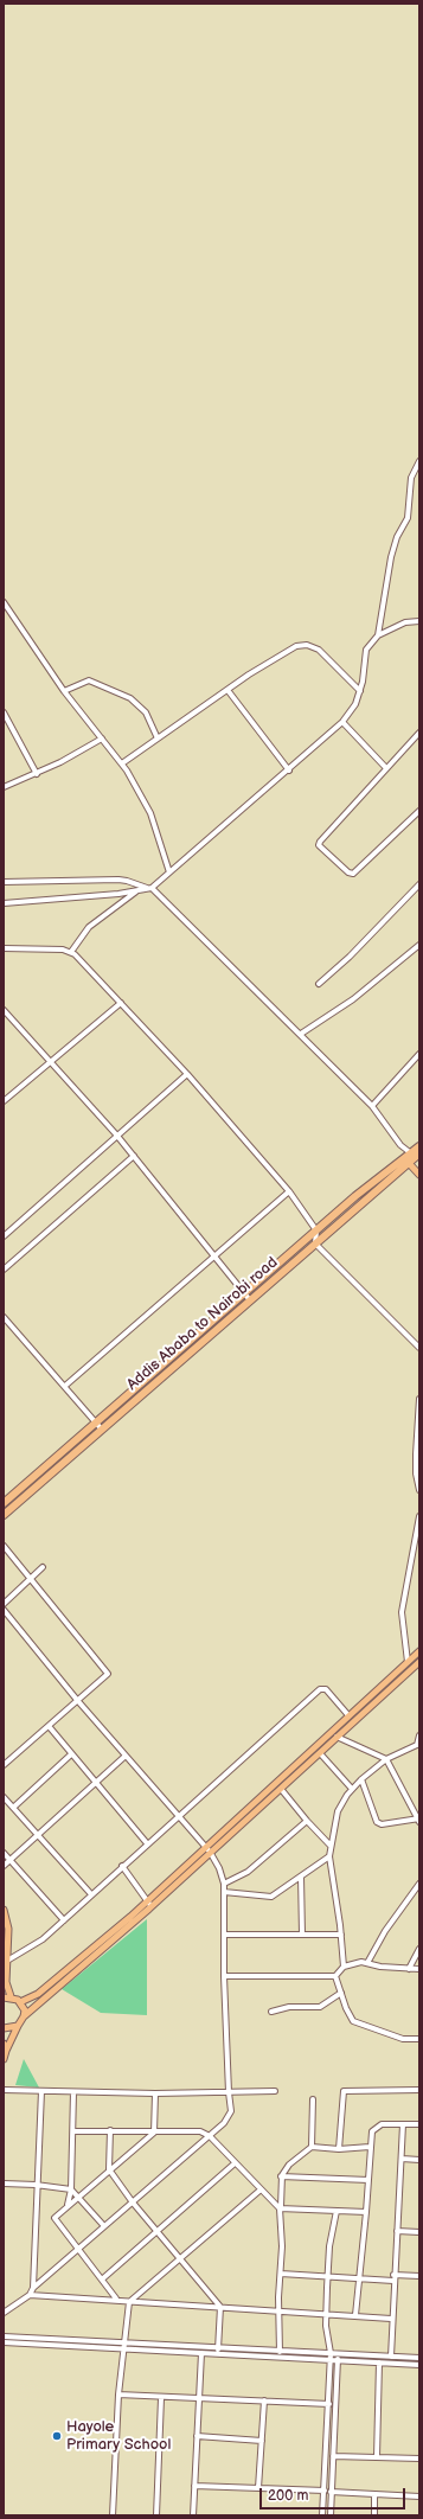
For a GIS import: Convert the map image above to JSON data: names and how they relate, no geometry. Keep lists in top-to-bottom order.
{
  "streets": {
    "highway": ["Addis Ababa to Nairobi road"]
  },
  "places": ["Hayole Primary School"],
  "scale_bar": "200 m"
}
